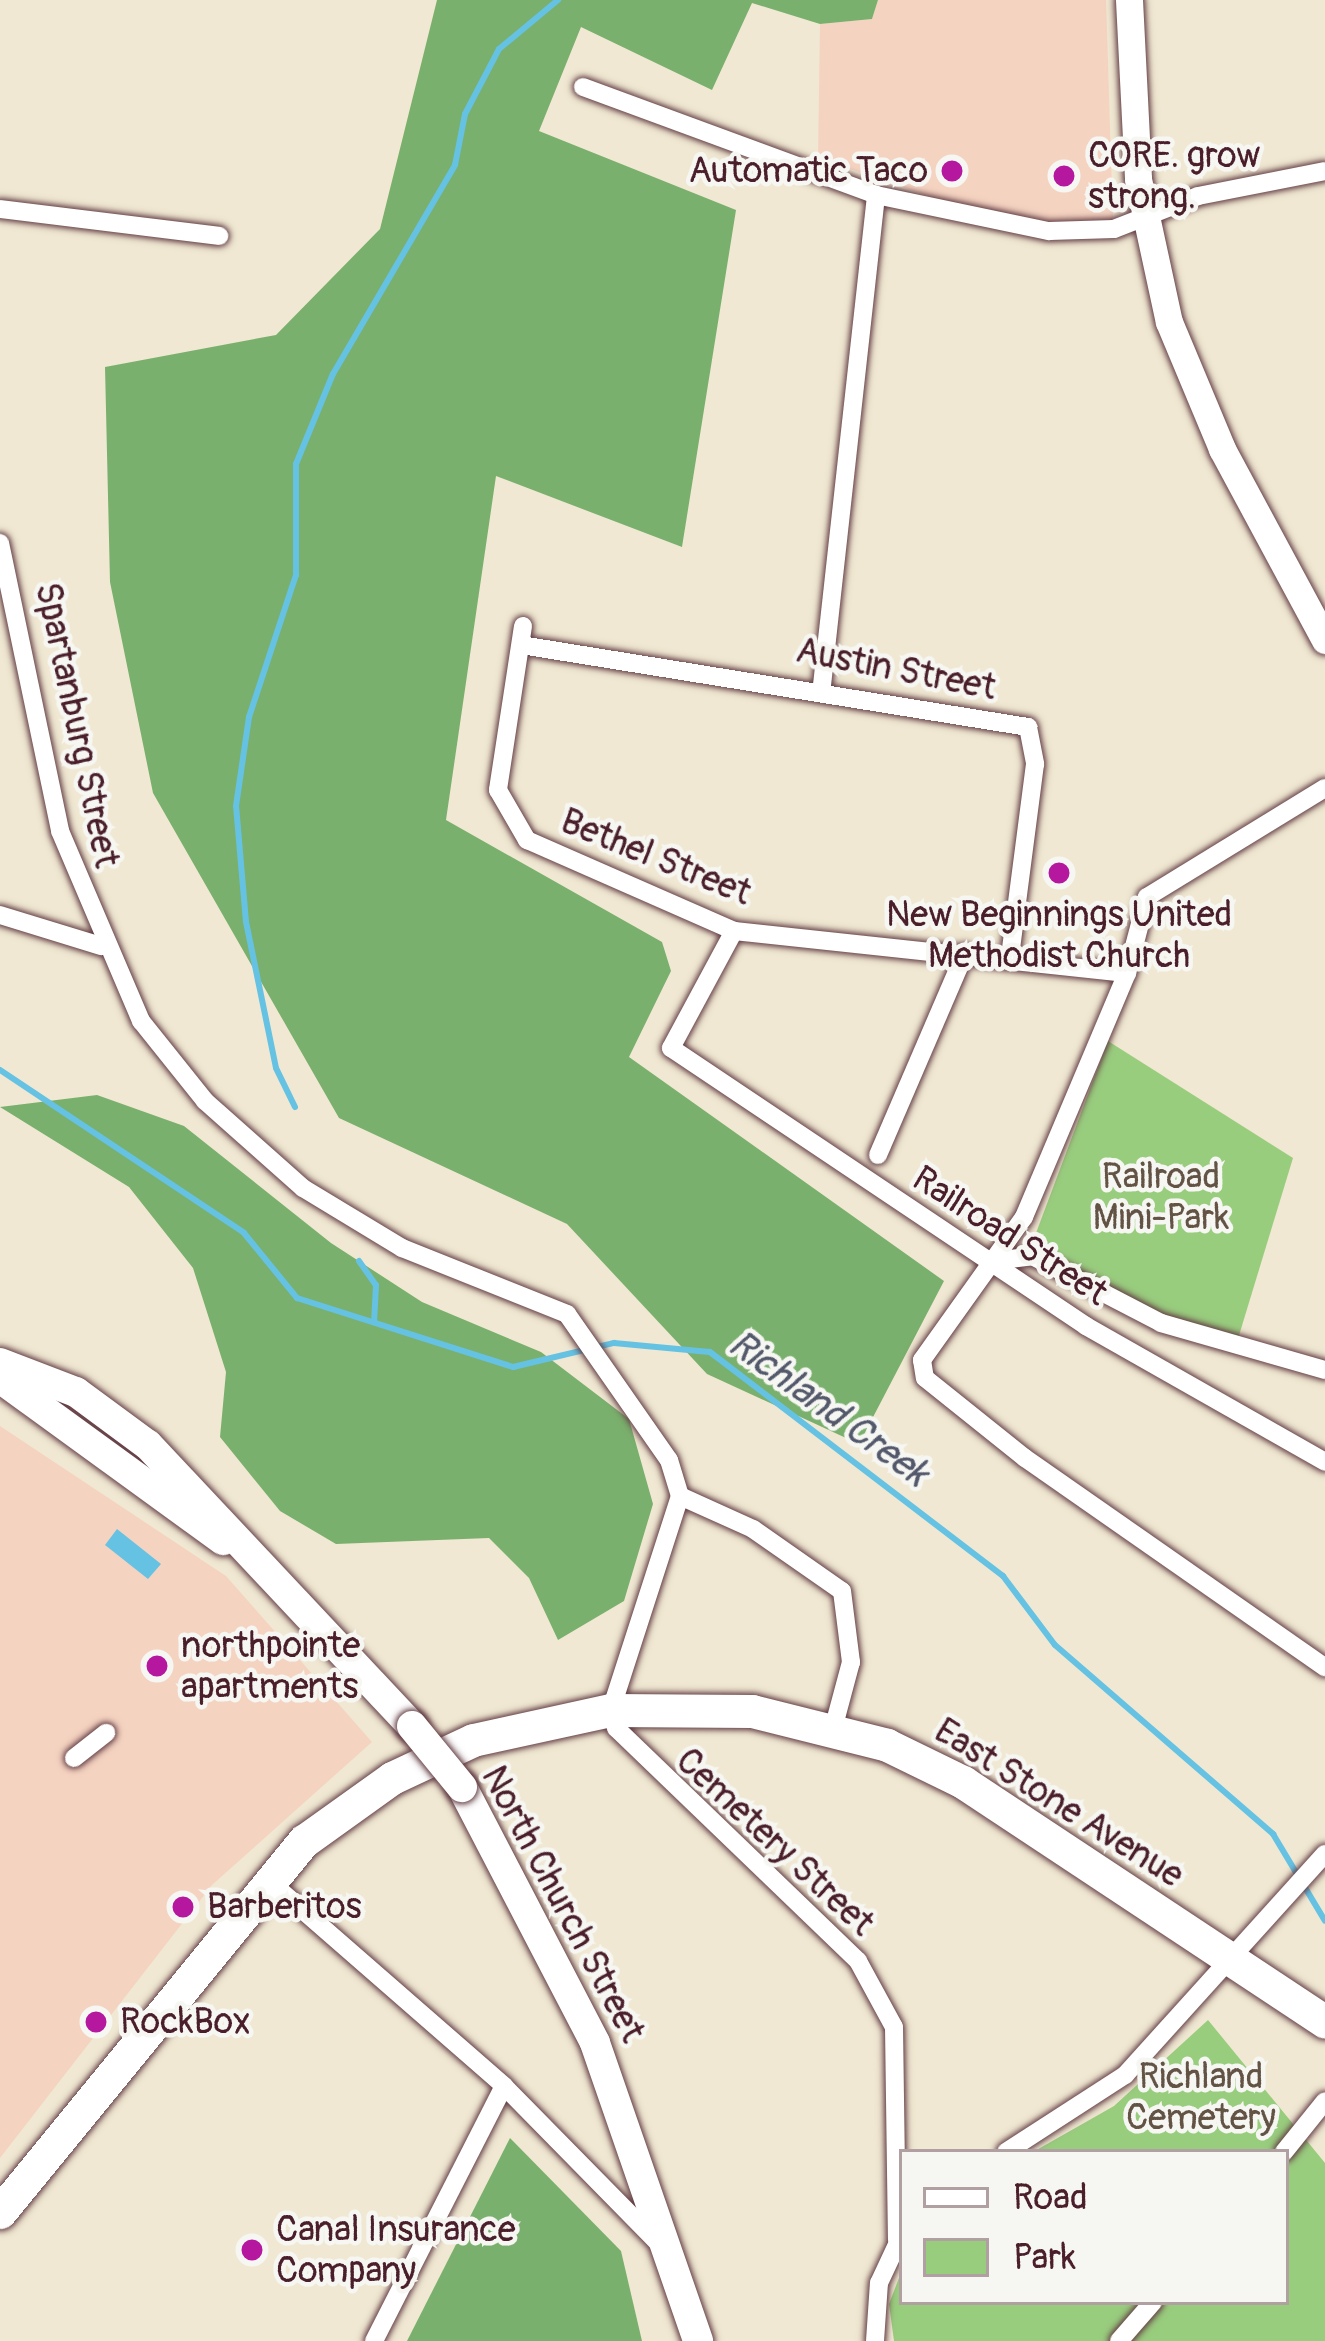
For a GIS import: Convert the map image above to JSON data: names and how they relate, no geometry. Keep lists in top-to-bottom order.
{
  "streets": {
    "highway": ["East Stone Avenue"],
    "main road": ["North Church Street"],
    "street": [
      "Austin Street",
      "Spartanburg Street",
      "Bethel Street",
      "Railroad Street",
      "Cemetery Street"
    ]
  },
  "crossings": [
    ["Austin Street", "Bethel Street"],
    ["Bethel Street", "Railroad Street"],
    ["East Stone Avenue", "Cemetery Street"]
  ],
  "water": ["Richland Creek"],
  "parks": ["Railroad Mini-Park", "Richland Cemetery"],
  "places": [
    "Automatic Taco",
    "CORE. grow strong.",
    "New Beginnings United Methodist Church",
    "northpointe apartments",
    "Barberitos",
    "RockBox",
    "Canal Insurance Company"
  ],
  "legend": ["Road", "Park"]
}
